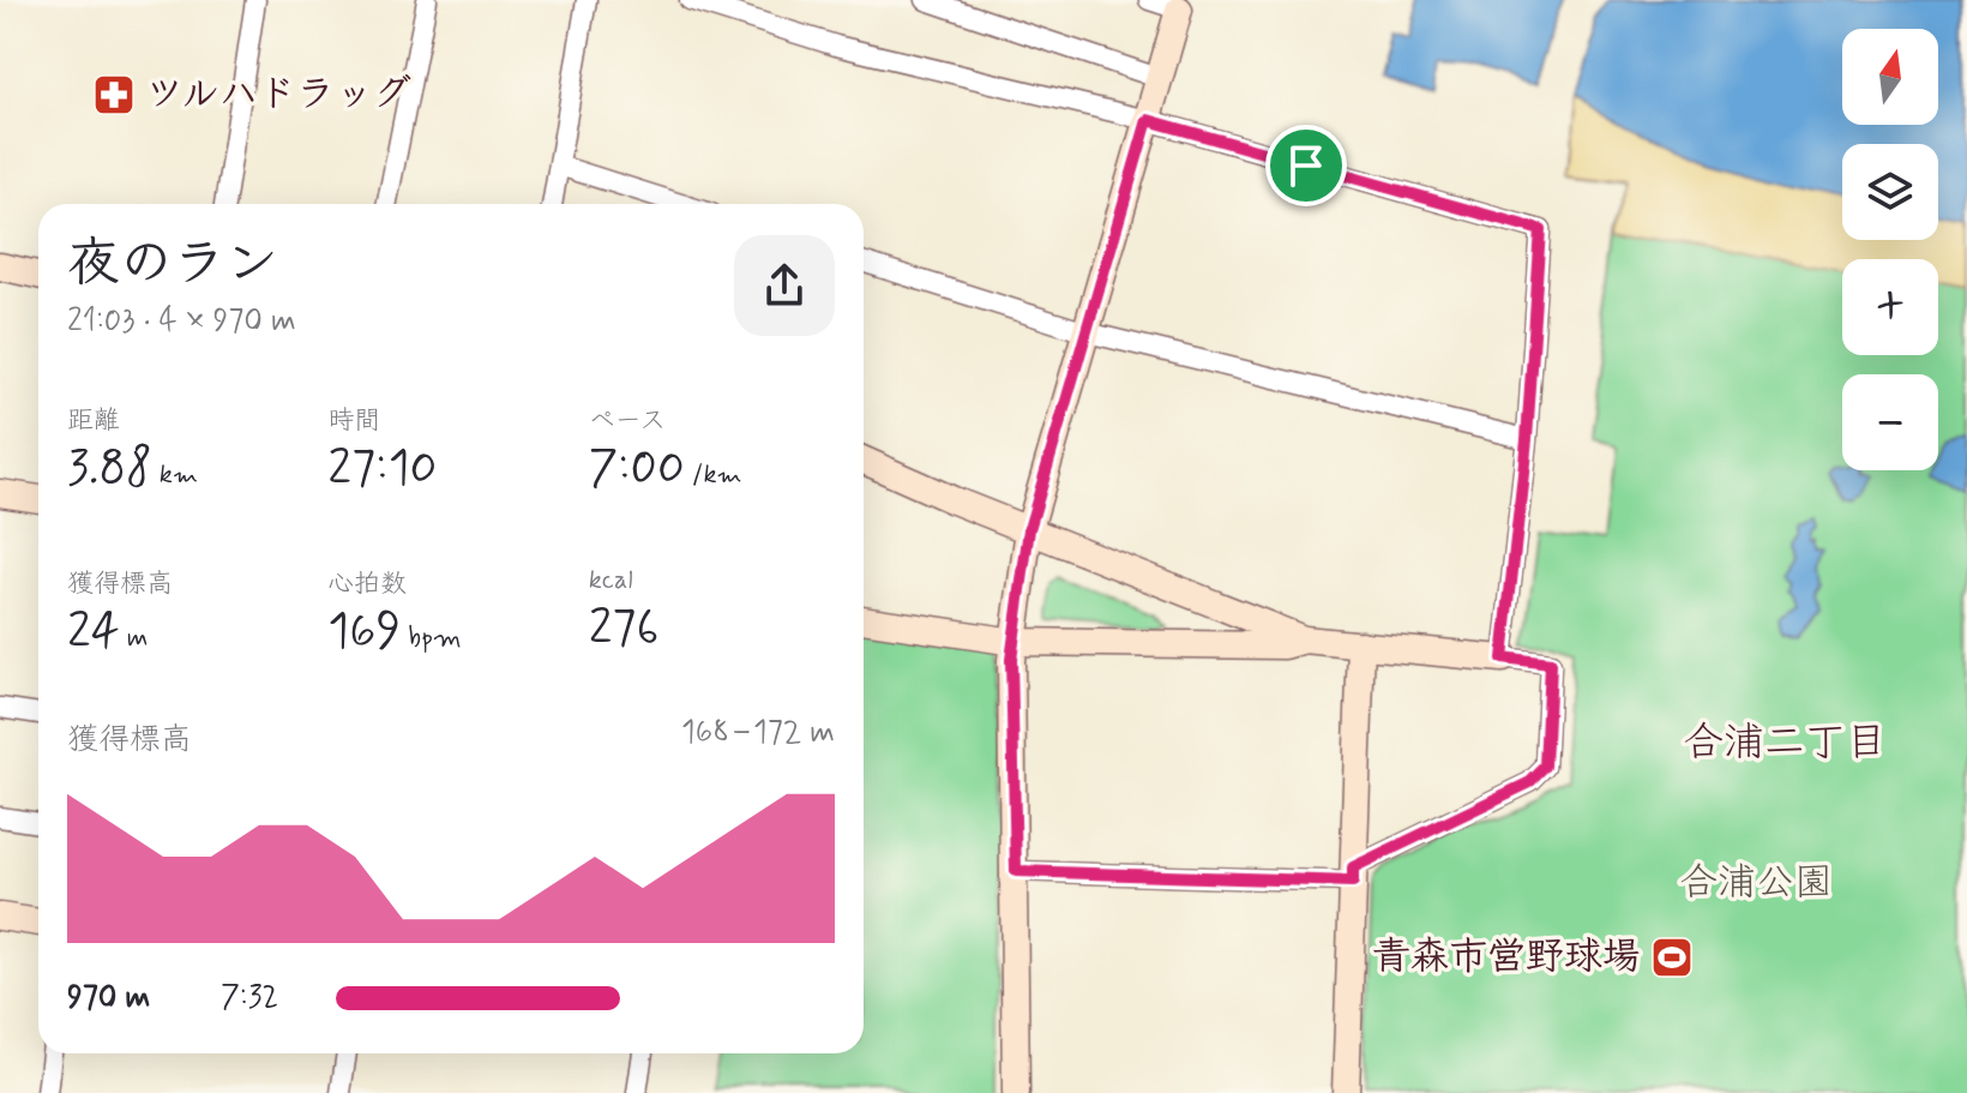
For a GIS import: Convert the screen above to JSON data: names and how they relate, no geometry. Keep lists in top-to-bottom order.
{
  "districts": ["合浦二丁目"],
  "parks": ["合浦公園"],
  "places": {
    "pharmacy": ["ツルハドラッグ"],
    "sports": ["青森市営野球場"]
  },
  "north": "top",
  "page": {
    "map_buttons": ["+", "−"],
    "heading": ["夜のラン", "21:03 · 4 × 970 m"],
    "stats": [
      ["距離", "3.88 km"],
      ["時間", "27:10"],
      ["ペース", "7:00 /km"],
      ["獲得標高", "24 m"],
      ["心拍数", "169 bpm"],
      ["kcal", "276"]
    ],
    "chart": ["獲得標高", "168–172 m"],
    "list": [
      {
        "name": "970 m",
        "note": "7:32"
      }
    ]
  }
}
